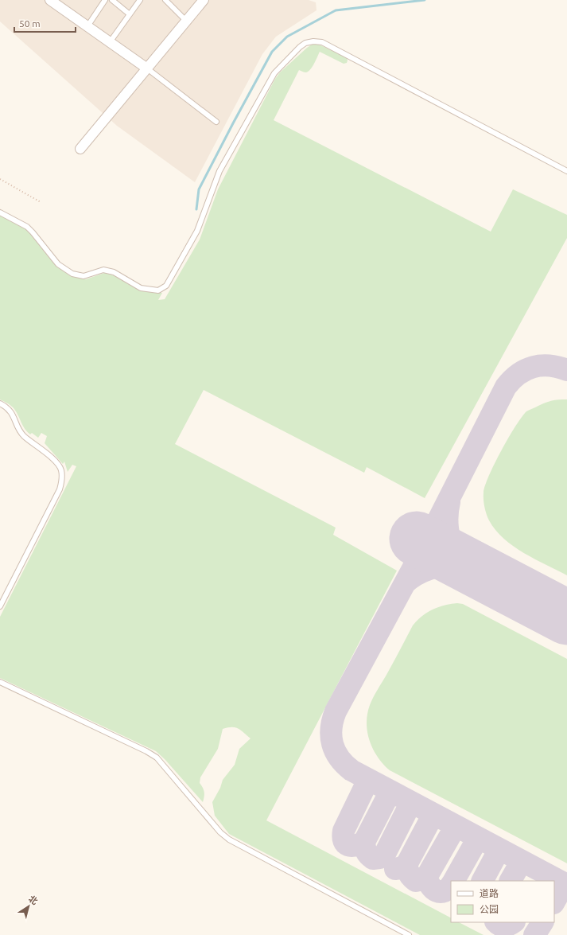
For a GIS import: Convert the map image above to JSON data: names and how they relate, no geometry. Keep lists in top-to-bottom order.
{
  "legend": ["道路", "公园"],
  "scale_bar": "50 m",
  "north": "top right"
}
